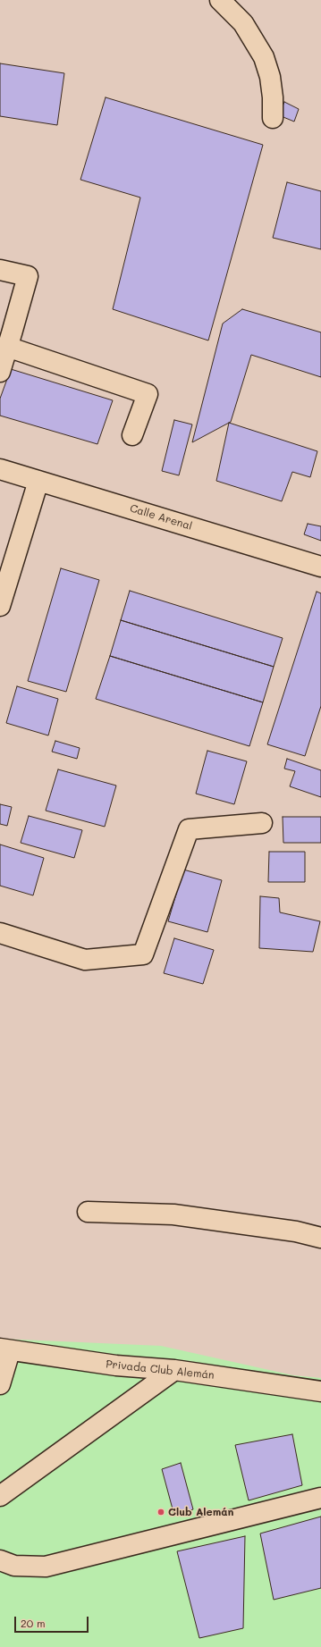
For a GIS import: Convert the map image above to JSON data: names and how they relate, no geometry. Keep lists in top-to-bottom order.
{
  "streets": {
    "street": ["Calle Arenal", "Privada Club Alemán"]
  },
  "places": ["Club Alemán"],
  "scale_bar": "20 m"
}
